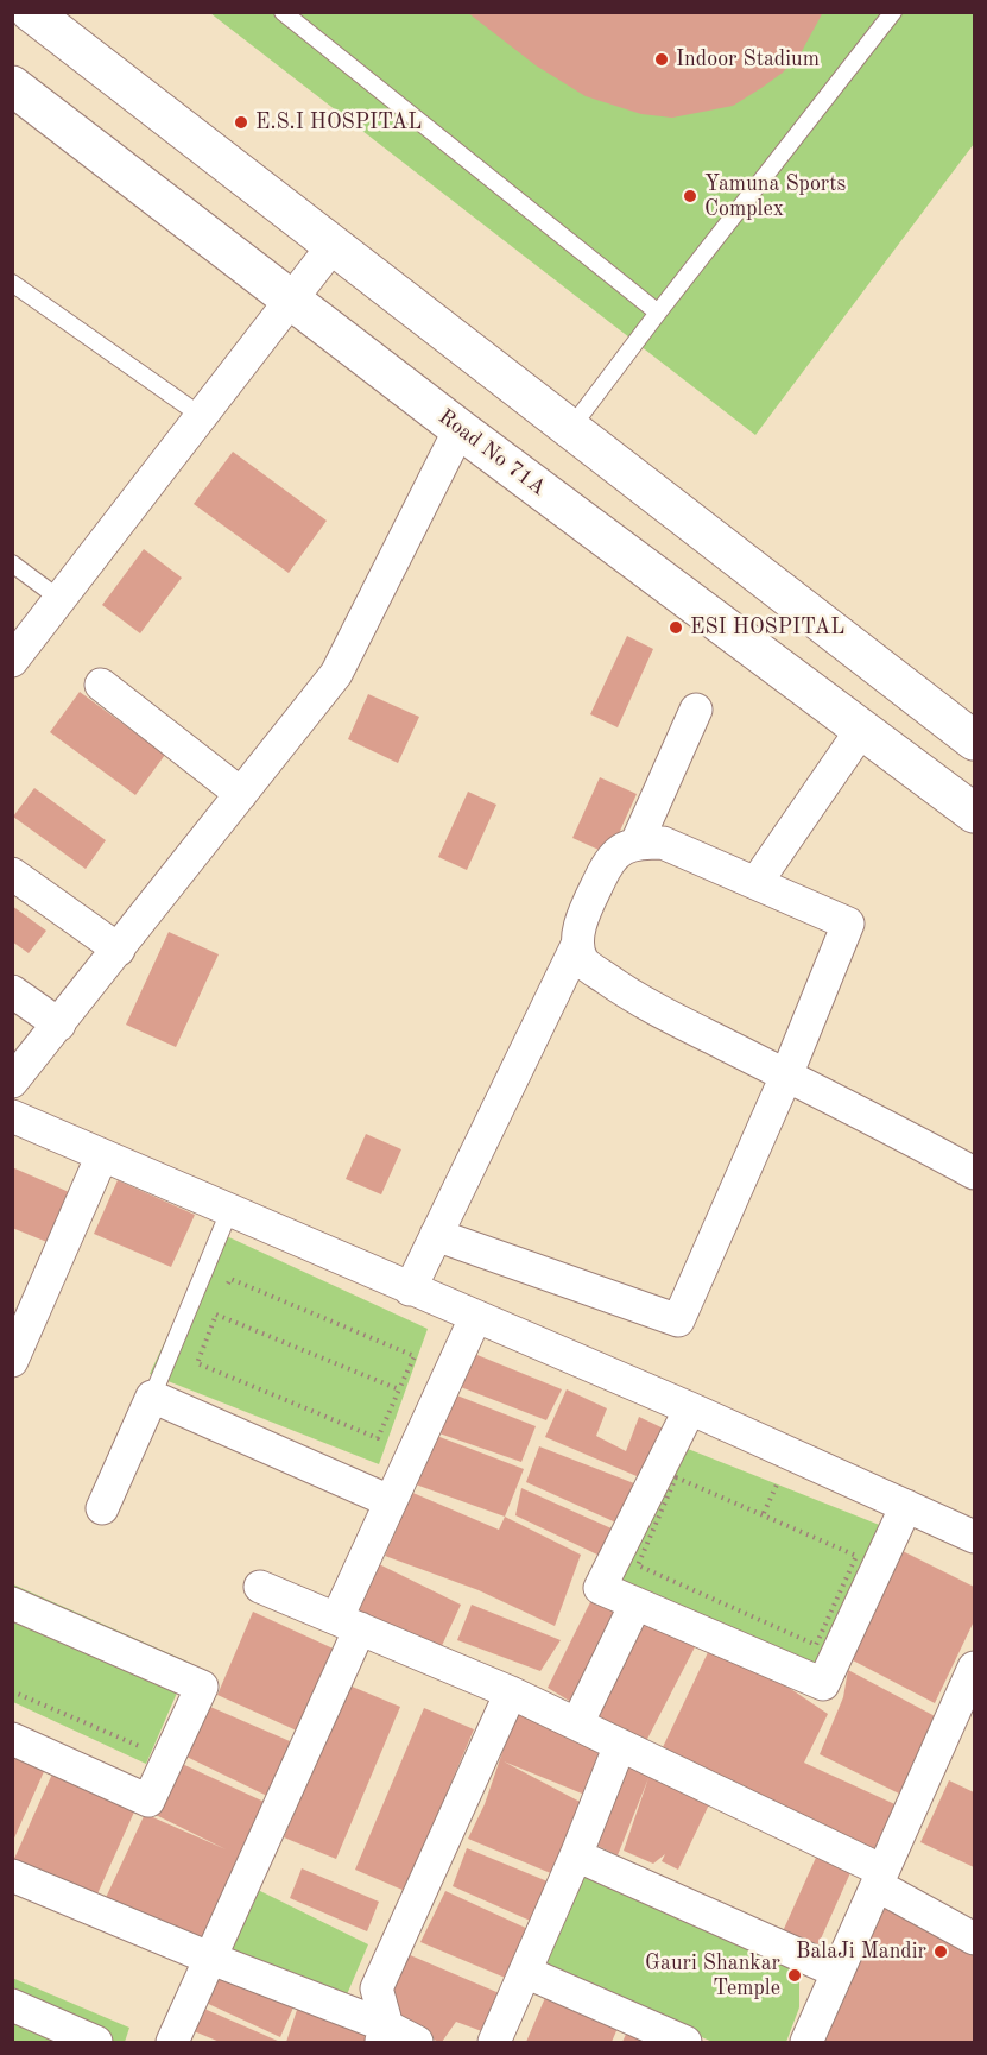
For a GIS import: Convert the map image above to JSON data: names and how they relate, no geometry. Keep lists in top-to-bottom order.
{
  "streets": {
    "street": ["Road No 71A"]
  },
  "places": [
    "Indoor Stadium",
    "E.S.I HOSPITAL",
    "Yamuna Sports Complex",
    "ESI HOSPITAL",
    "BalaJi Mandir",
    "Gauri Shankar Temple"
  ]
}
